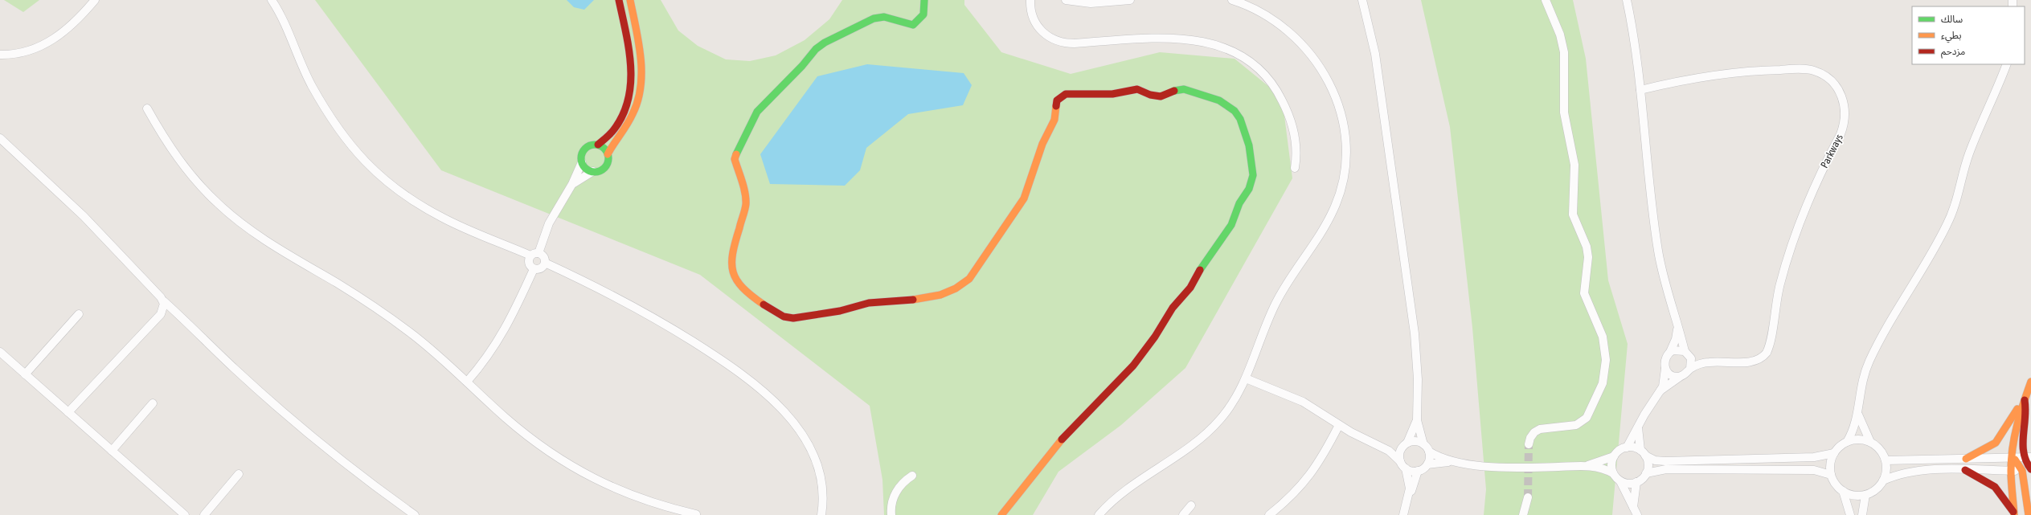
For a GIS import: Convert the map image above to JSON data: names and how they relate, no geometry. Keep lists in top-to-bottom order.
{
  "streets": {
    "street": ["Parkways"]
  },
  "legend": ["سالك", "بطيء", "مزدحم"]
}
